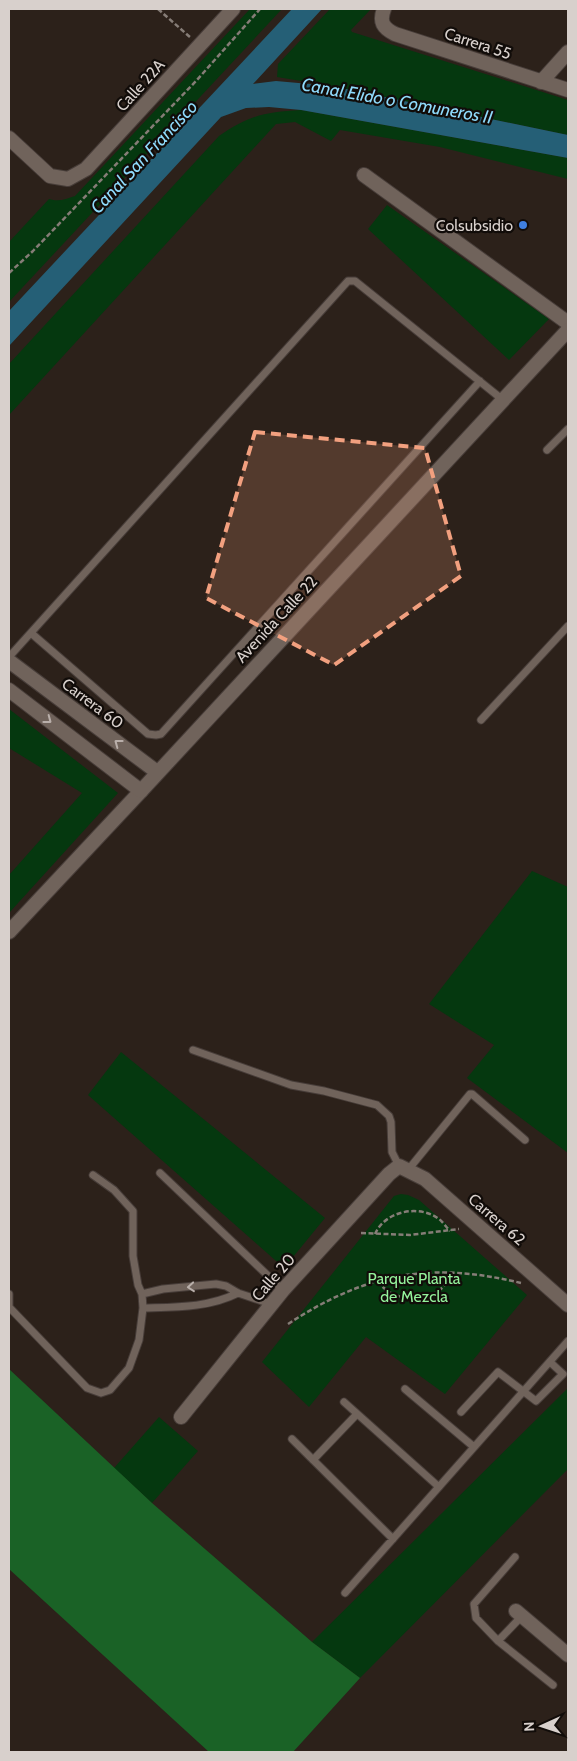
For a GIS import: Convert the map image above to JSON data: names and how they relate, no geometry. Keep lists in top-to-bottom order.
{
  "streets": {
    "street": [
      "Carrera 55",
      "Calle 22A",
      "Avenida Calle 22",
      "Carrera 60",
      "Carrera 62",
      "Calle 20"
    ]
  },
  "crossings": [
    ["Avenida Calle 22", "Carrera 60"],
    ["Carrera 62", "Calle 20"]
  ],
  "water": ["Canal Elido o Comuneros II", "Canal San Francisco"],
  "parks": ["Parque Planta de Mezcla"],
  "places": ["Colsubsidio"],
  "north": "left"
}
